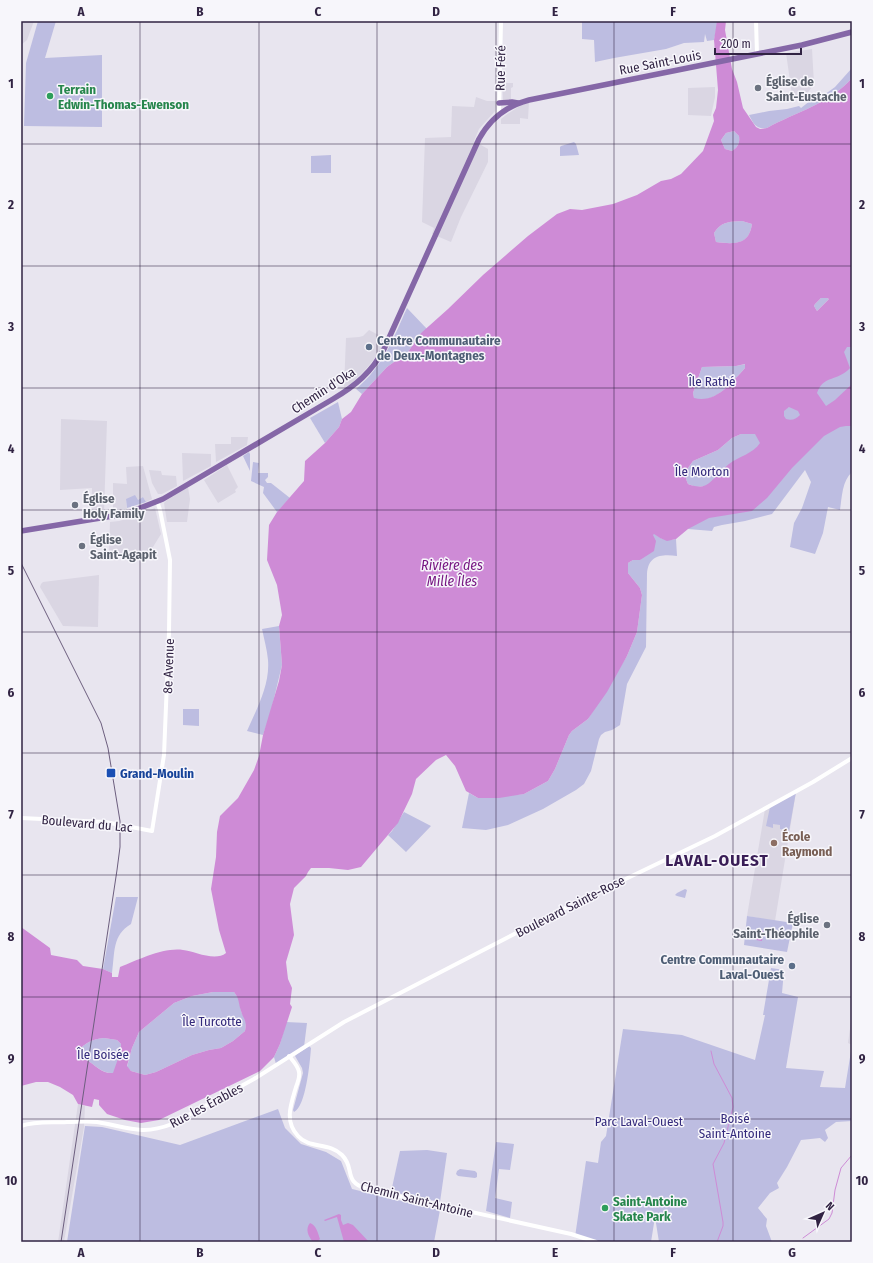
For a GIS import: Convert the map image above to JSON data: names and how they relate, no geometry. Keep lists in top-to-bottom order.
{
  "streets": {
    "main road": ["Rue Saint-Louis", "Chemin d'Oka"],
    "street": [
      "Rue Féré",
      "8e Avenue",
      "Boulevard du Lac",
      "Boulevard Sainte-Rose",
      "Rue les Érables",
      "Chemin Saint-Antoine"
    ]
  },
  "crossings": [
    ["Rue Saint-Louis", "Rue Féré"],
    ["Rue Saint-Louis", "Chemin d'Oka"],
    ["Rue Féré", "Chemin d'Oka"],
    ["Chemin d'Oka", "8e Avenue"],
    ["8e Avenue", "Boulevard du Lac"],
    ["Boulevard Sainte-Rose", "Rue les Érables"],
    ["Boulevard Sainte-Rose", "Chemin Saint-Antoine"],
    ["Rue les Érables", "Chemin Saint-Antoine"]
  ],
  "districts": ["LAVAL-OUEST"],
  "water": ["Rivière des Mille Îles"],
  "parks": [
    "Île Rathé",
    "Île Morton",
    "Île Turcotte",
    "Île Boisée",
    "Boisé Saint-Antoine",
    "Parc Laval-Ouest"
  ],
  "places": {
    "other": [
      "Église de Saint-Eustache",
      "Terrain Edwin-Thomas-Ewenson",
      "Centre Communautaire de Deux-Montagnes",
      "Église Holy Family",
      "Église Saint-Agapit",
      "École Raymond",
      "Église Saint-Théophile",
      "Centre Communautaire Laval-Ouest",
      "Saint-Antoine Skate Park"
    ],
    "transit": ["Grand-Moulin"]
  },
  "scale_bar": "200 m",
  "north": "top right",
  "grid": {
    "columns": [
      "A",
      "B",
      "C",
      "D",
      "E",
      "F",
      "G"
    ],
    "rows": [
      "1",
      "2",
      "3",
      "4",
      "5",
      "6",
      "7",
      "8",
      "9",
      "10"
    ]
  }
}
